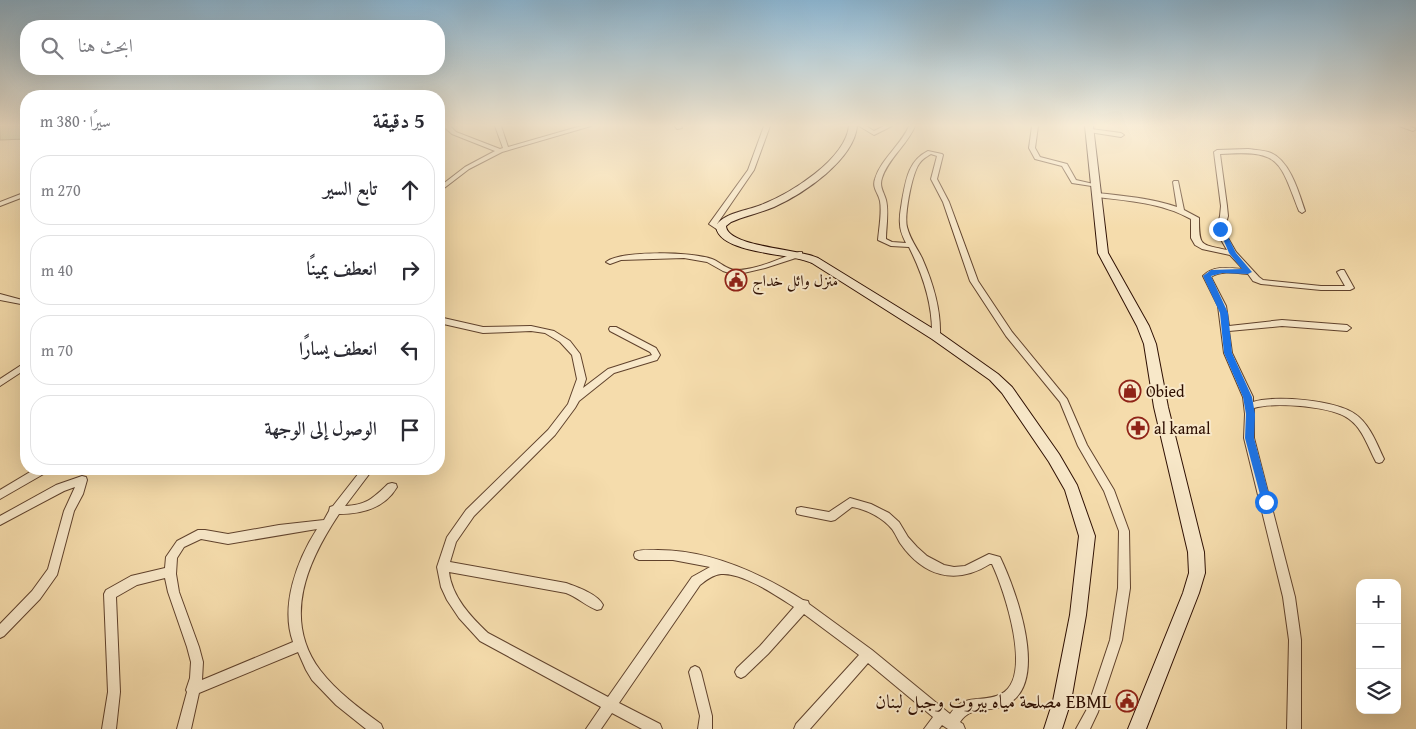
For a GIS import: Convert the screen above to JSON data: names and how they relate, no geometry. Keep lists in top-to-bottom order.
{
  "places": {
    "public building": ["منزل وائل خداج", "مصلحة مياه بيروت وجبل لبنان EBML"],
    "shop": ["Obied"],
    "pharmacy": ["al kamal"]
  },
  "page": {
    "search": "ابحث هنا",
    "heading": ["5 دقيقة", "سيرًا · 380 m"],
    "list": [
      ["تابع السير", "270 m"],
      ["انعطف يمينًا", "40 m"],
      ["انعطف يسارًا", "70 m"],
      "الوصول إلى الوجهة"
    ],
    "map_buttons": ["+", "−"]
  }
}
